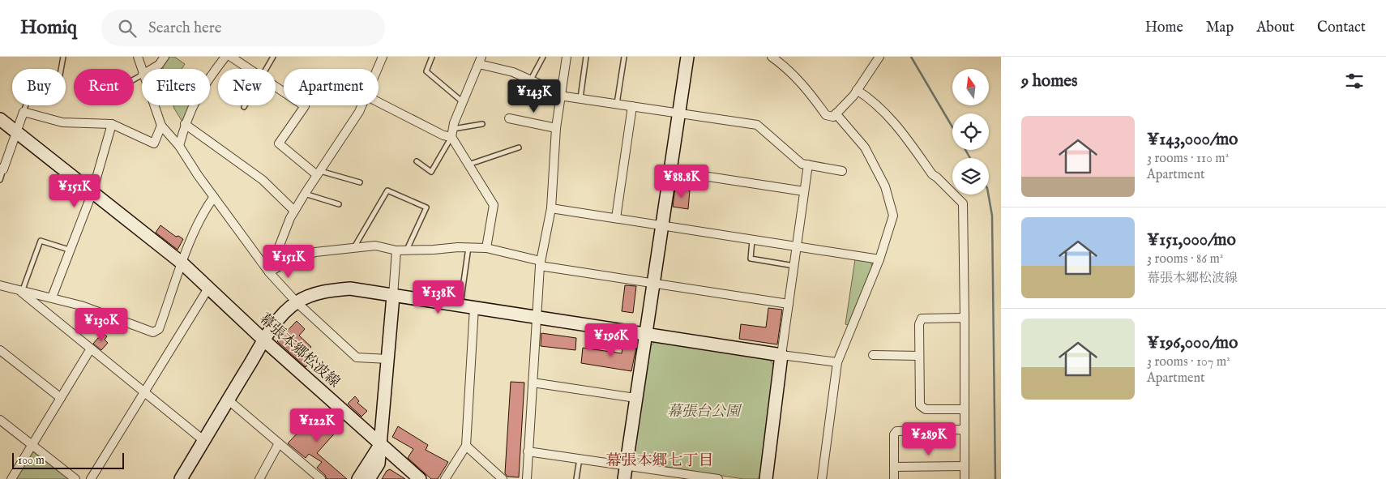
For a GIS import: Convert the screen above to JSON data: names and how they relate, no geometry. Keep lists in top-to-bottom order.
{
  "streets": {
    "street": ["幕張本郷松波線"]
  },
  "districts": ["幕張本郷七丁目"],
  "parks": ["幕張台公園"],
  "scale_bar": "100 m",
  "north": "top",
  "page": {
    "header": "Homiq",
    "search": "Search here",
    "nav": [
      "Home",
      "Map",
      "About",
      "Contact"
    ],
    "heading": "9 homes",
    "chip": [
      "Buy",
      "Rent",
      "Filters",
      "New",
      "Apartment"
    ],
    "price": [
      "¥143K",
      "¥88.8K",
      "¥151K",
      "¥151K",
      "¥138K",
      "¥130K",
      "¥196K",
      "¥122K",
      "¥289K"
    ],
    "list": [
      {
        "name": "¥143,000/mo",
        "note": "3 rooms · 110 m² · Apartment"
      },
      {
        "name": "¥151,000/mo",
        "note": "3 rooms · 86 m² · 幕張本郷松波線"
      },
      {
        "name": "¥196,000/mo",
        "note": "3 rooms · 107 m² · Apartment"
      }
    ],
    "scale": "100 m"
  }
}
